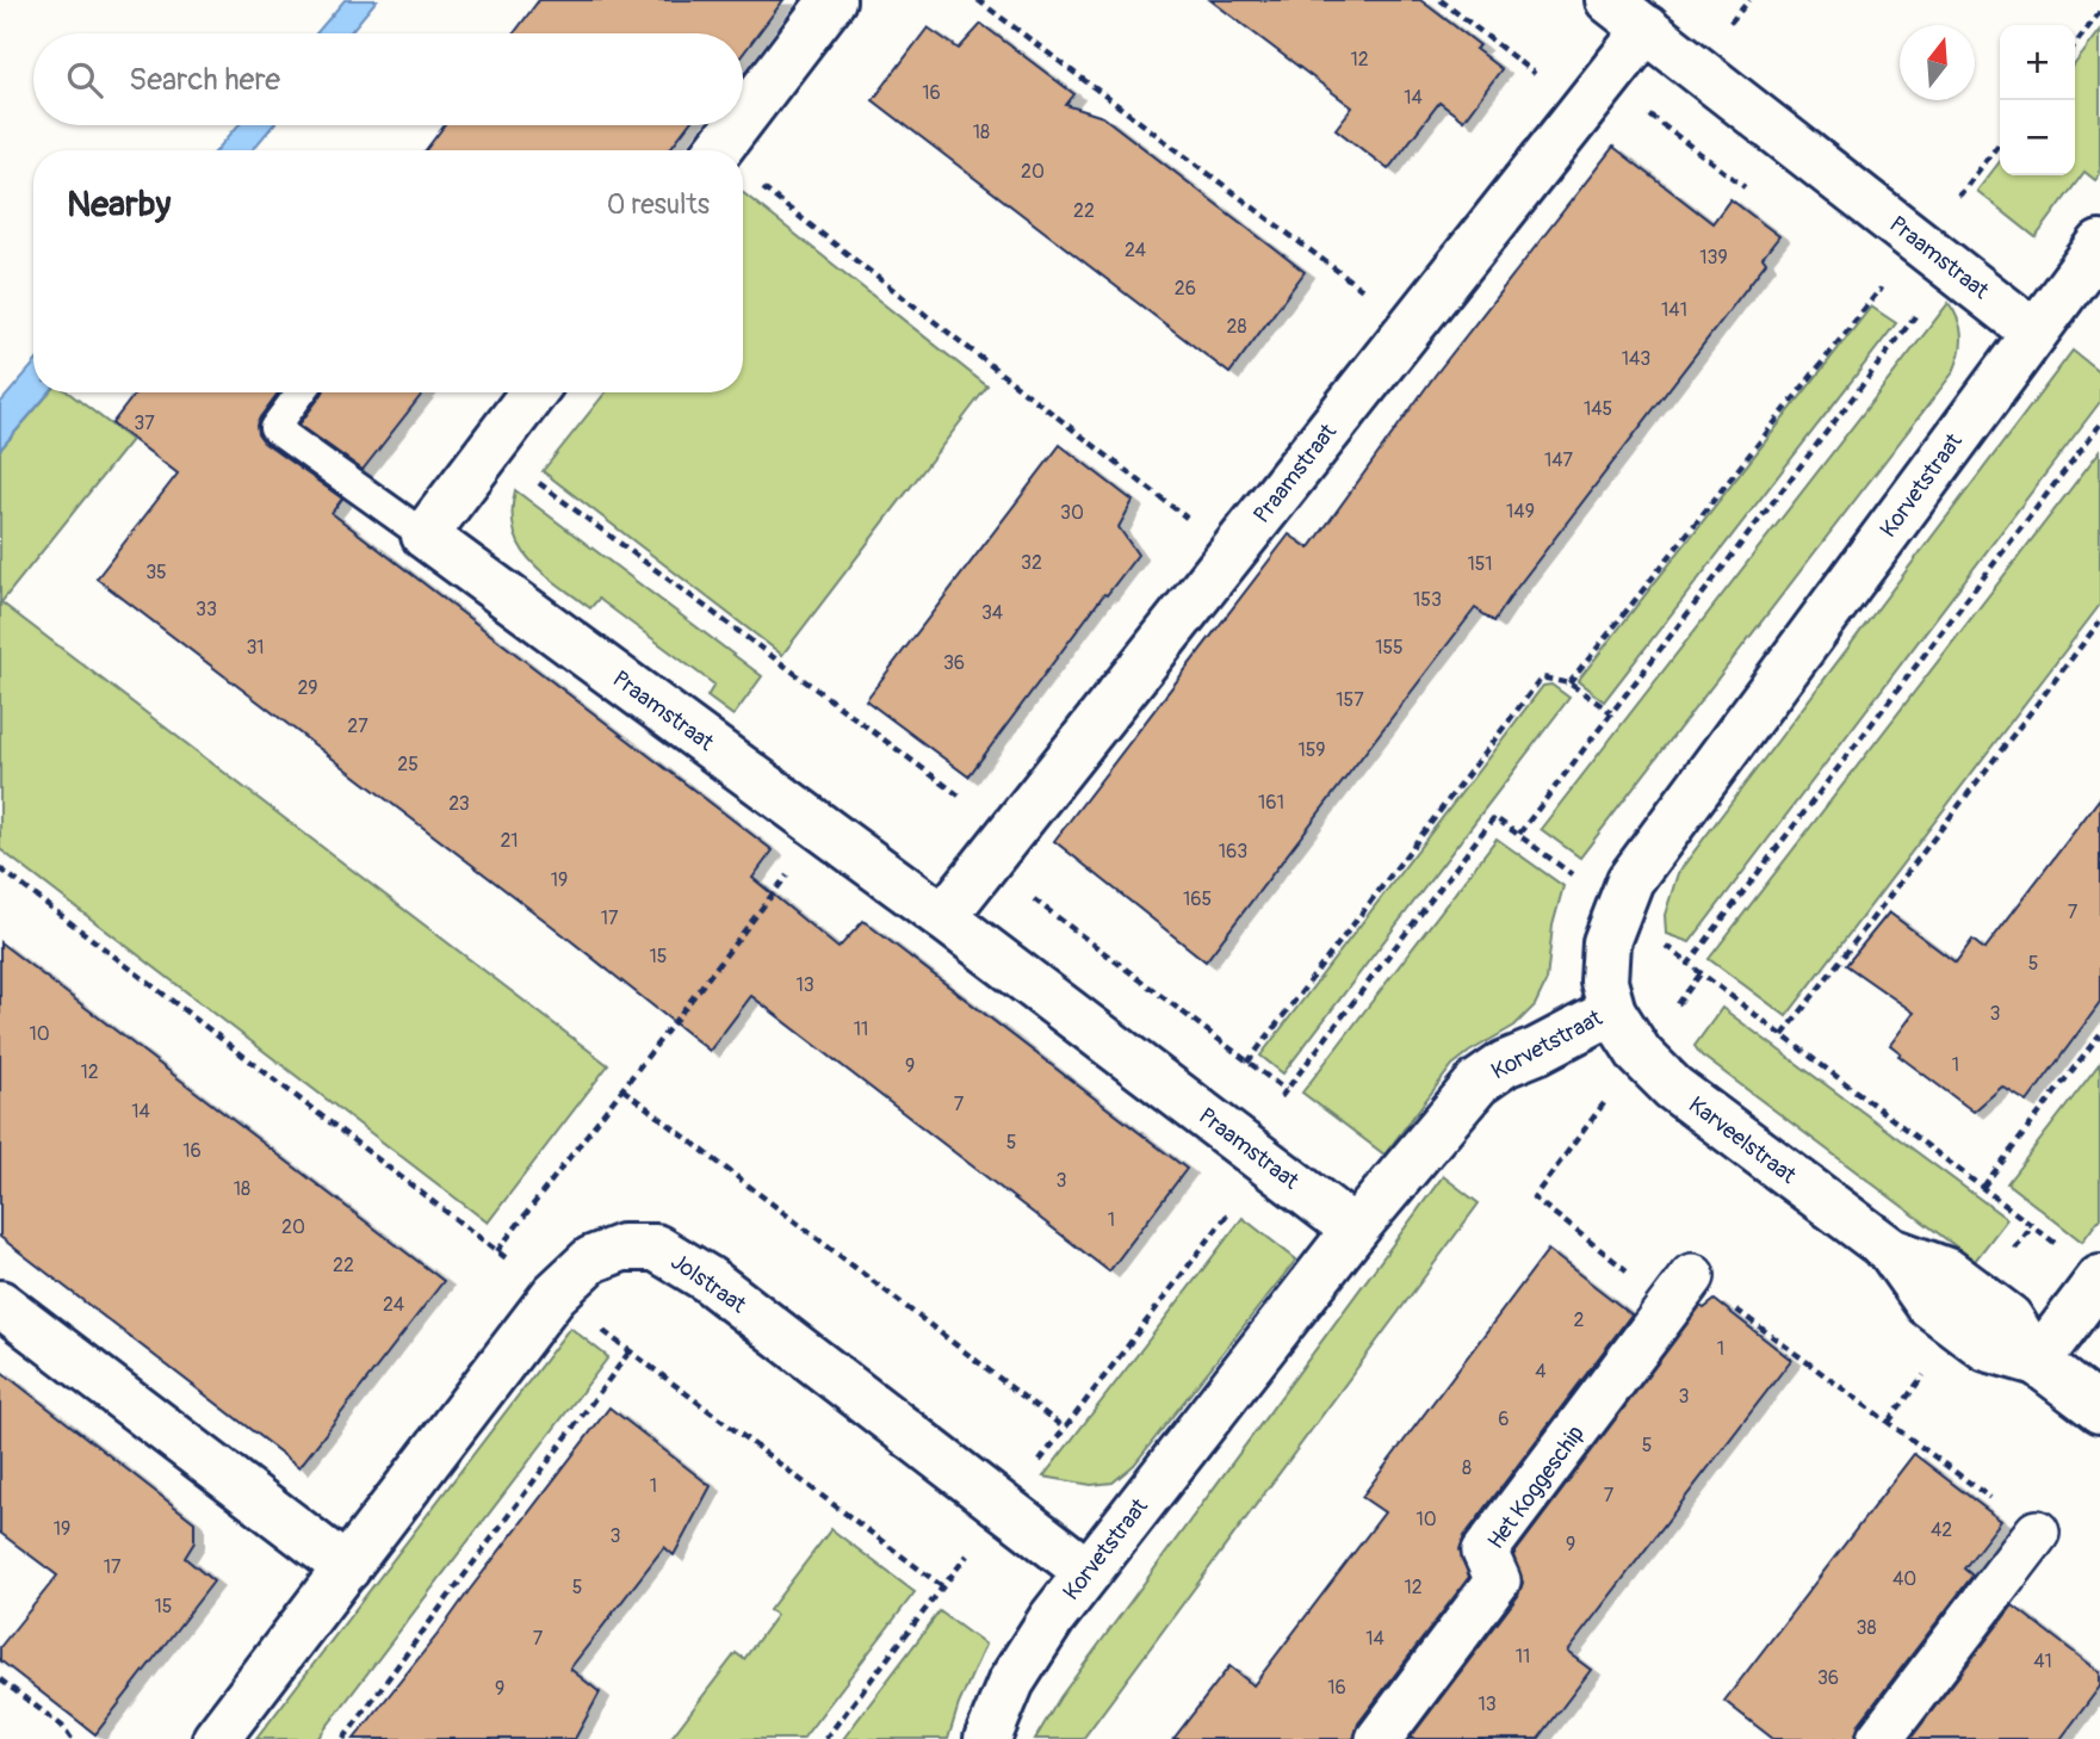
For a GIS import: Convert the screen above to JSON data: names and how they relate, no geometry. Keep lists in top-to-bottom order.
{
  "streets": {
    "street": [
      "Praamstraat",
      "Korvetstraat",
      "Karveelstraat",
      "Jolstraat",
      "Het Koggeschip"
    ]
  },
  "crossings": [
    ["Praamstraat", "Korvetstraat"],
    ["Korvetstraat", "Karveelstraat"],
    ["Korvetstraat", "Jolstraat"]
  ],
  "house_numbers": [
    "12",
    "16",
    "14",
    "18",
    "20",
    "22",
    "24",
    "139",
    "26",
    "141",
    "28",
    "143",
    "145",
    "37",
    "147",
    "149",
    "30",
    "32",
    "151",
    "35",
    "153",
    "33",
    "34",
    "31",
    "155",
    "36",
    "29",
    "157",
    "27",
    "159",
    "25",
    "161",
    "23",
    "21",
    "163",
    "19",
    "165",
    "7",
    "17",
    "15",
    "5",
    "13",
    "3",
    "11",
    "10",
    "1",
    "9",
    "12",
    "7",
    "14",
    "5",
    "16",
    "3",
    "18",
    "1",
    "20",
    "22",
    "24",
    "2",
    "1",
    "4",
    "3",
    "6",
    "5",
    "8",
    "1",
    "7",
    "10",
    "19",
    "42",
    "3",
    "9",
    "17",
    "40",
    "5",
    "12",
    "15",
    "38",
    "7",
    "14",
    "11",
    "41",
    "36",
    "16",
    "9",
    "13"
  ],
  "north": "top",
  "page": {
    "map_buttons": ["+", "−"],
    "search": "Search here",
    "heading": ["Nearby", "0 results"]
  }
}
